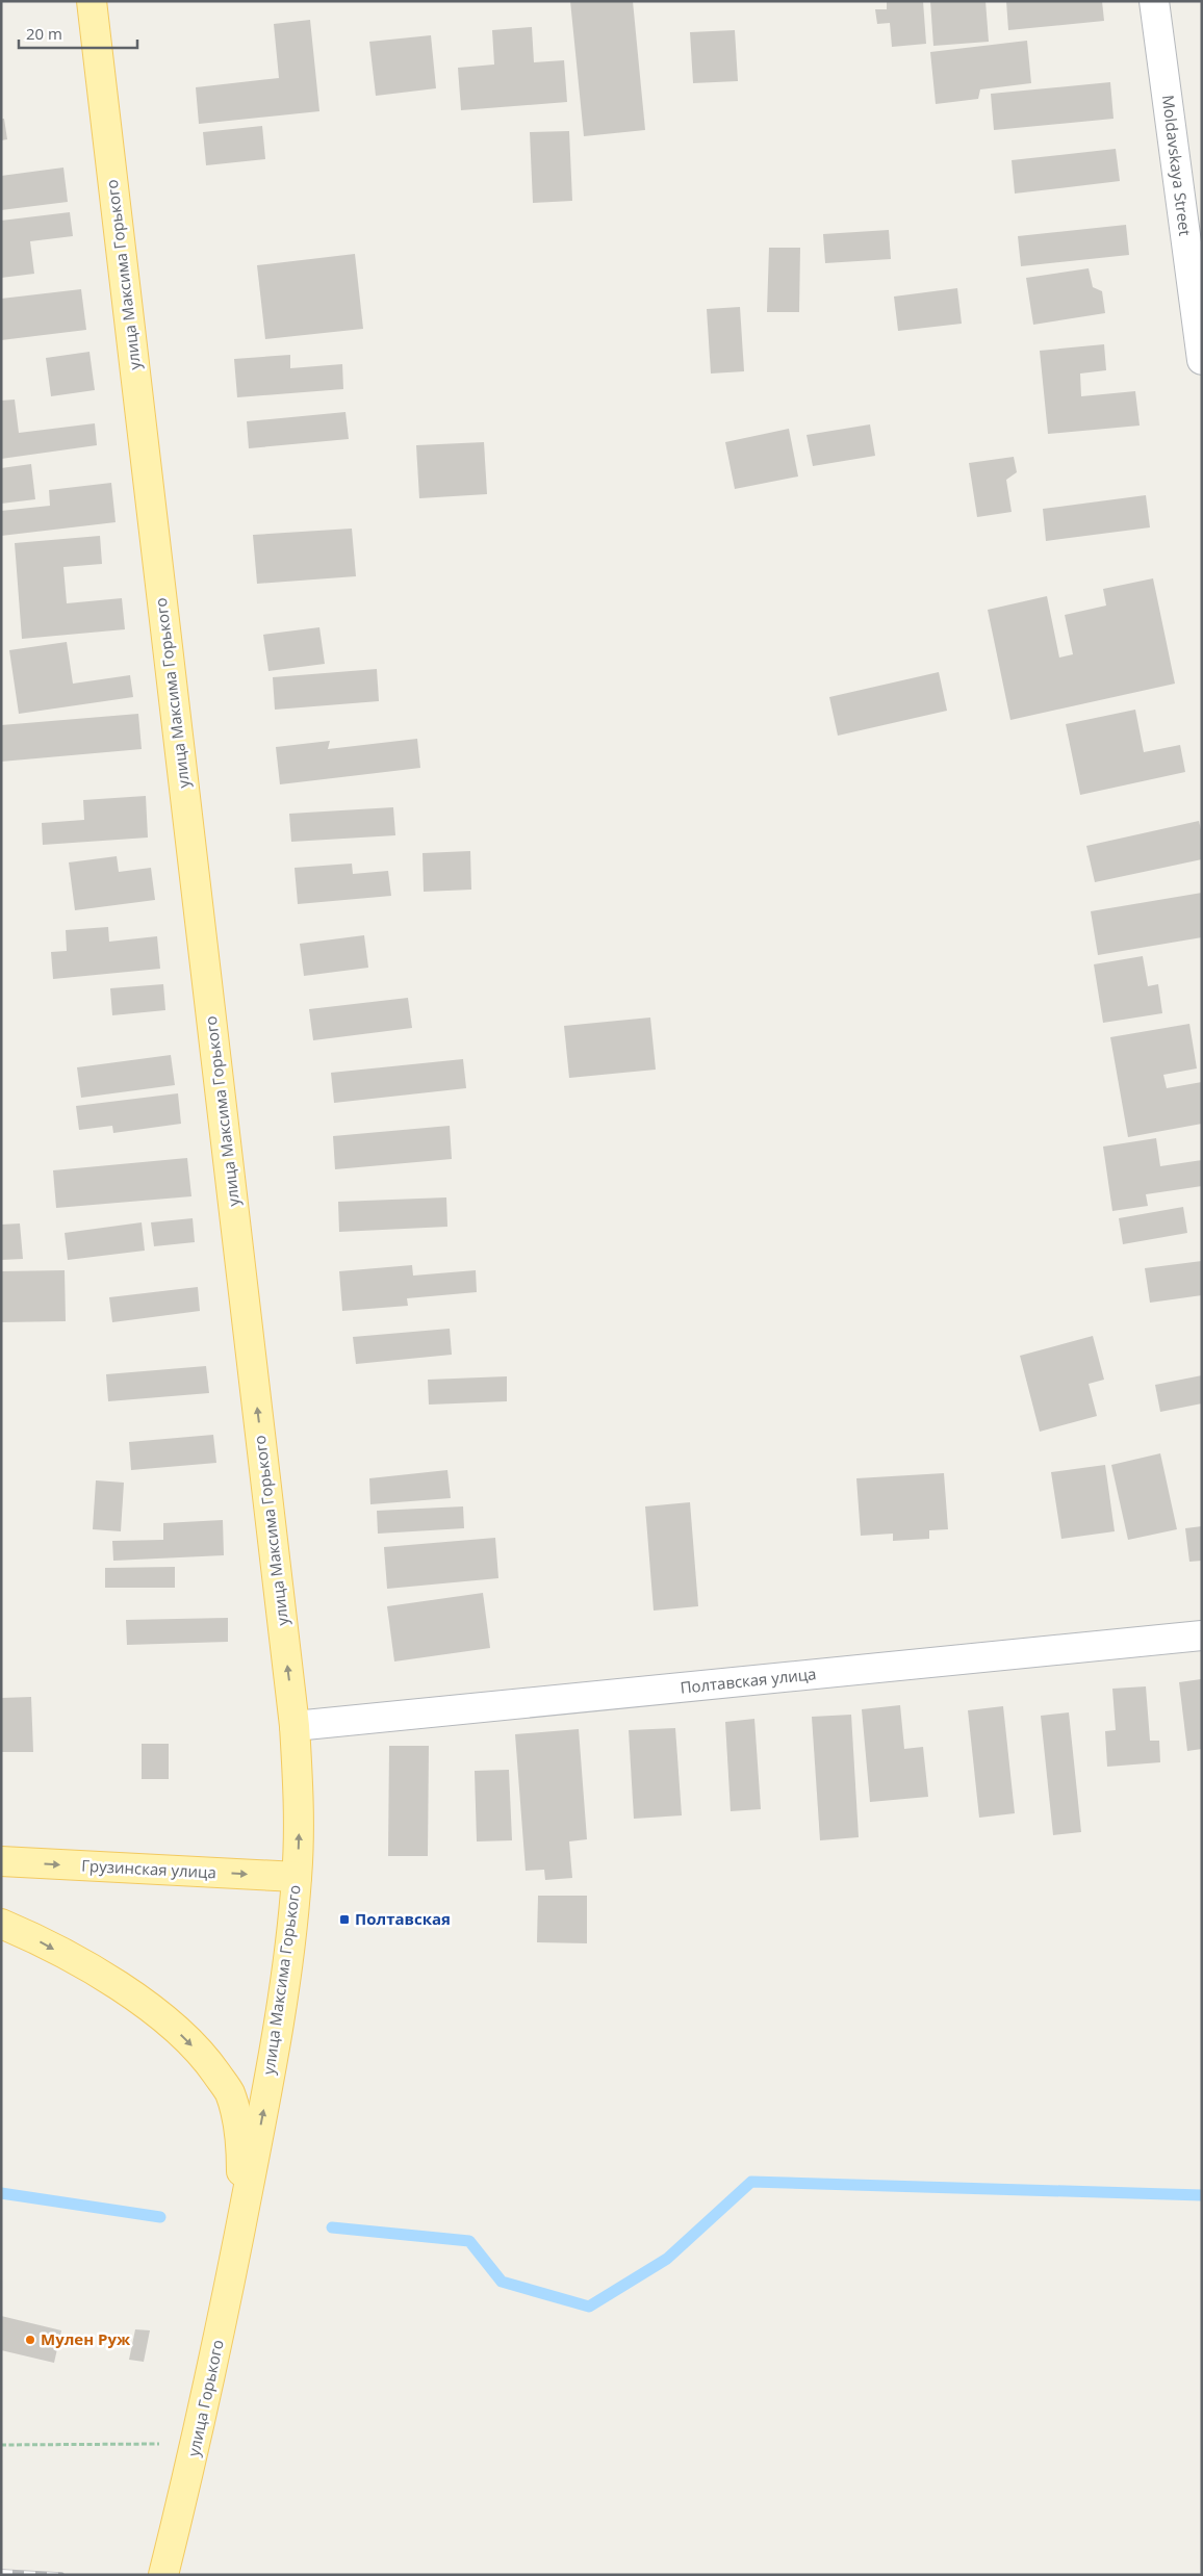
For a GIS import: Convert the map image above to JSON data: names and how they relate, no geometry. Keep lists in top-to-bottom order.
{
  "streets": {
    "main road": ["улица Максима Горького", "Грузинская улица", "улица Горького"],
    "street": ["Moldavskaya Street", "Полтавская улица"]
  },
  "crossings": [
    ["улица Максима Горького", "Полтавская улица"],
    ["улица Максима Горького", "Грузинская улица"],
    ["улица Максима Горького", "улица Горького"]
  ],
  "one_way": ["улица Максима Горького", "Грузинская улица"],
  "places": {
    "transit": ["Полтавская"],
    "other": ["Мулен Руж"]
  },
  "scale_bar": "20 m"
}
